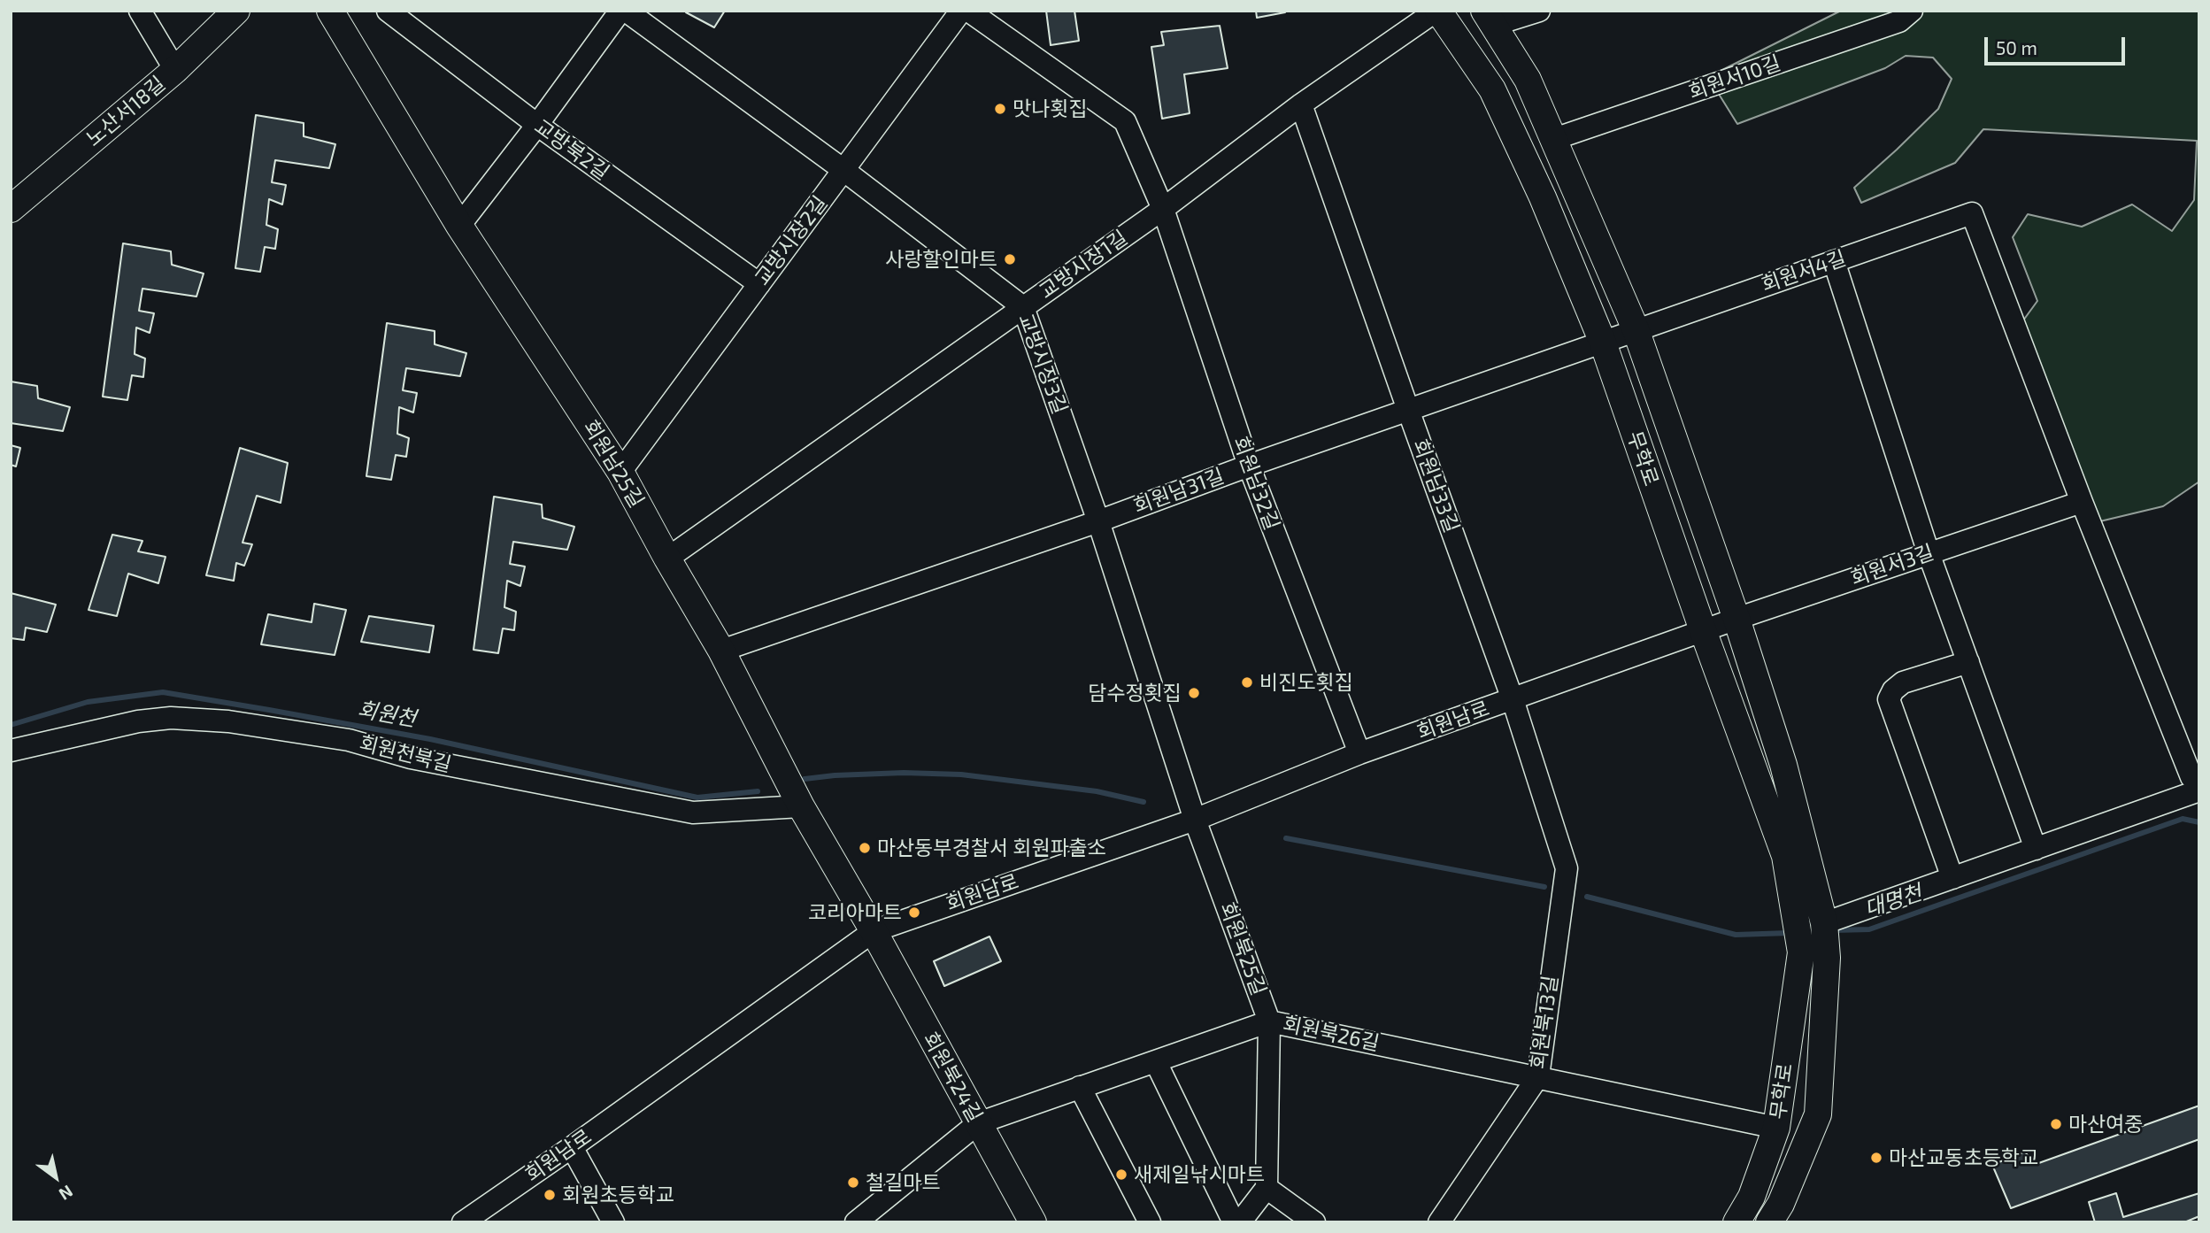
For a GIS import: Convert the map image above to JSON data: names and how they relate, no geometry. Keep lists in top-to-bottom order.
{
  "streets": {
    "main road": [
      "노산서18길",
      "무학로",
      "회원남25길",
      "회원북24길"
    ],
    "street": [
      "회원서10길",
      "교방북2길",
      "교방시장2길",
      "교방시장1길",
      "회원서4길",
      "교방시장3길",
      "회원남32길",
      "회원남33길",
      "회원남31길",
      "회원서3길",
      "회원남로",
      "회원천북길",
      "회원북25길",
      "회원북13길",
      "회원북26길"
    ]
  },
  "crossings": [
    ["회원서10길", "무학로"],
    ["교방북2길", "교방시장2길"],
    ["교방시장2길", "교방시장3길"],
    ["교방시장2길", "회원남25길"],
    ["교방시장1길", "교방시장3길"],
    ["교방시장1길", "무학로"],
    ["교방시장1길", "회원남25길"],
    ["교방시장1길", "회원남32길"],
    ["교방시장1길", "회원남33길"],
    ["회원서4길", "무학로"],
    ["회원서4길", "회원남31길"],
    ["회원서4길", "회원서3길"],
    ["교방시장3길", "회원남31길"],
    ["교방시장3길", "회원남로"],
    ["교방시장3길", "회원북25길"],
    ["무학로", "회원남31길"],
    ["무학로", "회원서3길"],
    ["무학로", "회원남로"],
    ["무학로", "회원북26길"],
    ["회원남25길", "회원남31길"],
    ["회원남25길", "회원남로"],
    ["회원남25길", "회원천북길"],
    ["회원남25길", "회원북24길"],
    ["회원남32길", "회원남31길"],
    ["회원남32길", "회원남로"],
    ["회원남33길", "회원남31길"],
    ["회원남33길", "회원남로"],
    ["회원남33길", "회원북13길"],
    ["회원서3길", "회원남로"],
    ["회원남로", "회원북25길"],
    ["회원남로", "회원북24길"],
    ["회원북25길", "회원북26길"],
    ["회원북13길", "회원북26길"],
    ["회원북26길", "회원북24길"]
  ],
  "water": ["회원천", "대명천"],
  "places": [
    "맛나횟집",
    "사랑할인마트",
    "비진도횟집",
    "담수정횟집",
    "마산동부경찰서 회원파출소",
    "코리아마트",
    "마산여중",
    "마산교동초등학교",
    "새제일낚시마트",
    "철길마트",
    "회원초등학교"
  ],
  "scale_bar": "50 m",
  "north": "bottom right"
}
